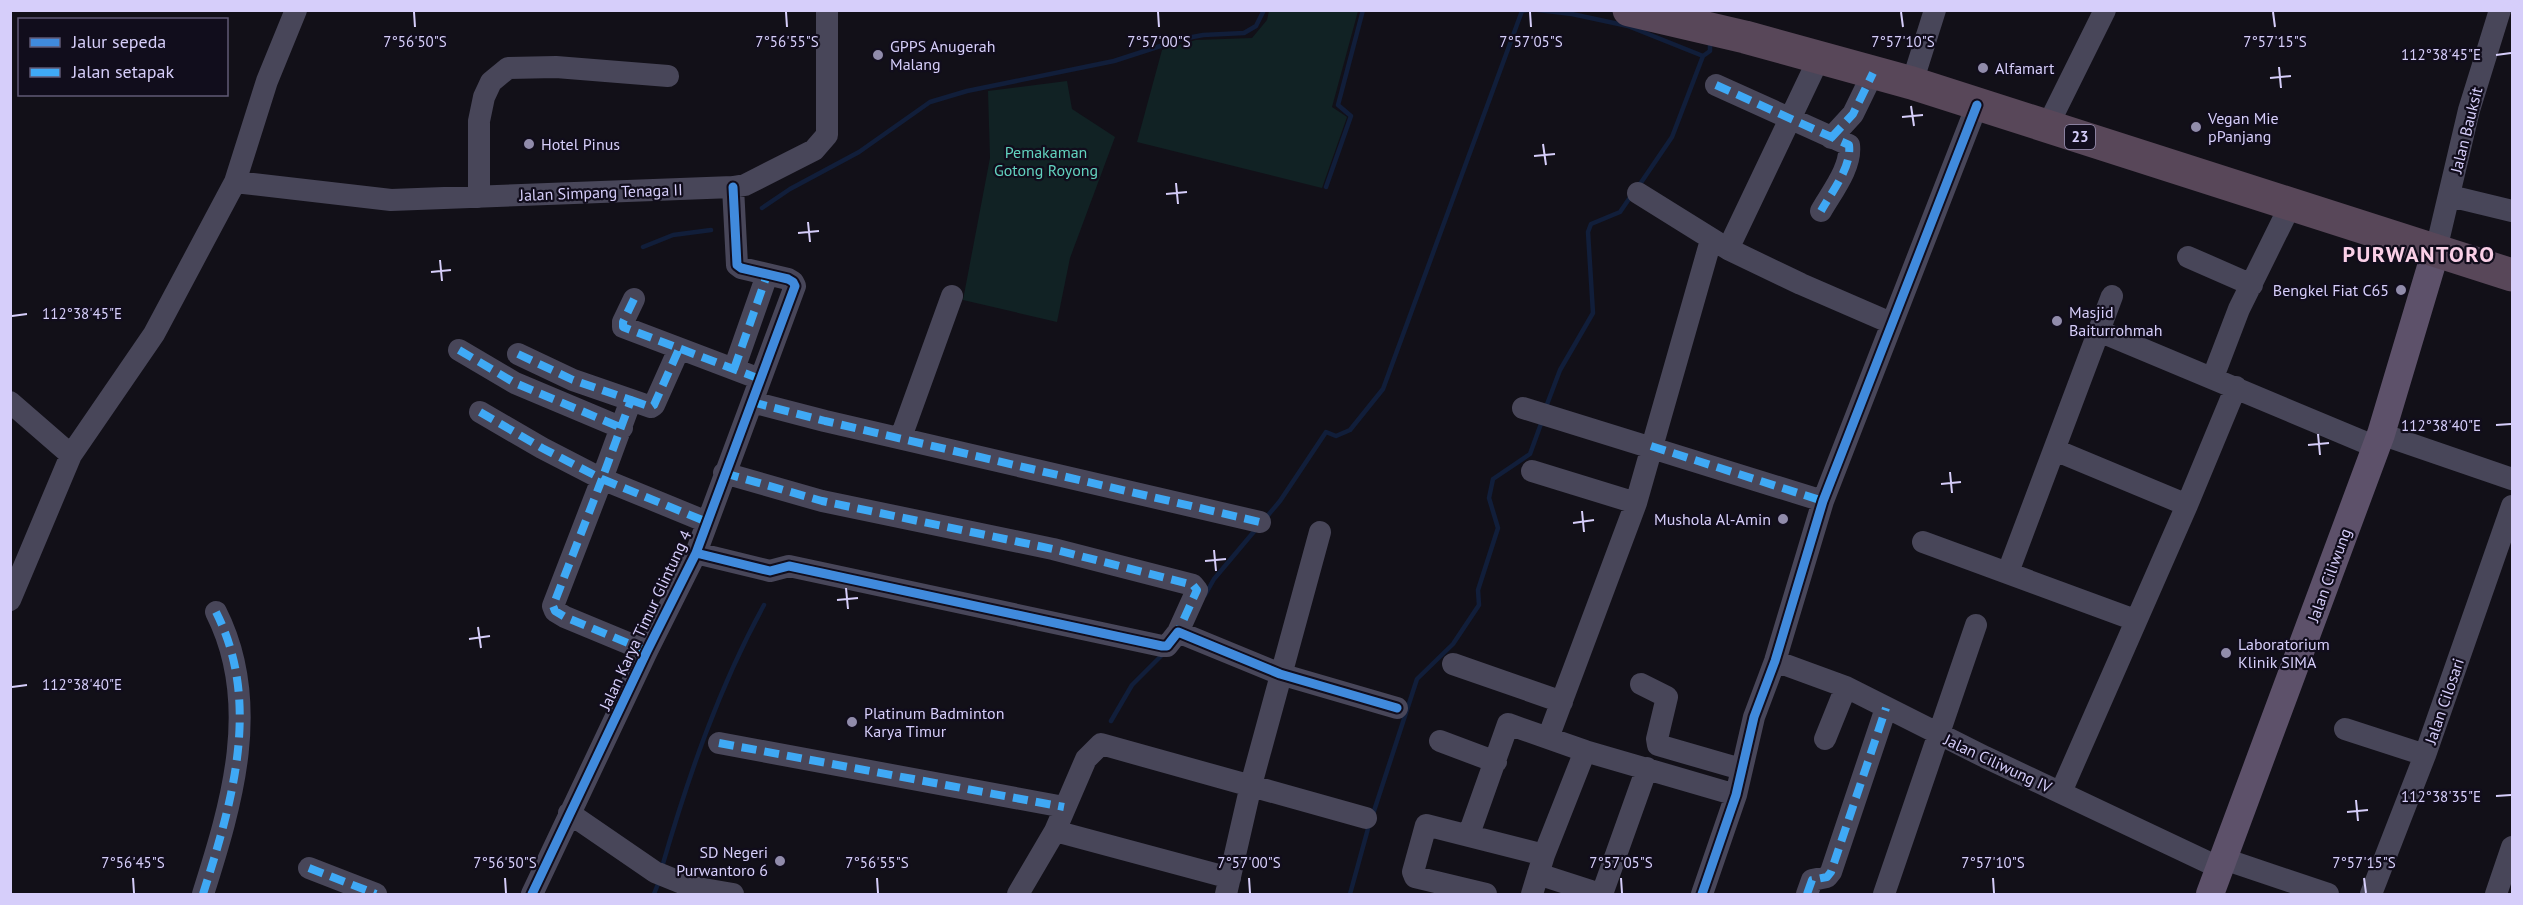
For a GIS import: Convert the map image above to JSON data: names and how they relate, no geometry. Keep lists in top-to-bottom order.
{
  "streets": {
    "highway": ["23"],
    "main road": ["Jalan Ciliwung"],
    "street": [
      "Jalan Bauksit",
      "Jalan Simpang Tenaga II",
      "Jalan Karya Timur Glintung 4",
      "Jalan Cilosari",
      "Jalan Ciliwung IV"
    ]
  },
  "crossings": [
    ["Jalan Bauksit", "23"],
    ["Jalan Bauksit", "Jalan Ciliwung"],
    ["23", "Jalan Ciliwung"],
    ["Jalan Ciliwung", "Jalan Ciliwung IV"]
  ],
  "districts": ["PURWANTORO"],
  "parks": ["Pemakaman Gotong Royong"],
  "places": [
    "GPPS Anugerah Malang",
    "Alfamart",
    "Vegan Mie pPanjang",
    "Hotel Pinus",
    "Bengkel Fiat C65",
    "Masjid Baiturrohmah",
    "Mushola Al-Amin",
    "Laboratorium Klinik SIMA",
    "Platinum Badminton Karya Timur",
    "SD Negeri Purwantoro 6"
  ],
  "legend": ["Jalur sepeda", "Jalan setapak"],
  "coordinates": [
    "7°56'50\"S",
    "7°56'55\"S",
    "7°57'00\"S",
    "7°57'05\"S",
    "7°57'10\"S",
    "7°57'15\"S",
    "112°38'45\"E",
    "112°38'40\"E",
    "112°38'35\"E",
    "7°56'45\"S"
  ]
}
